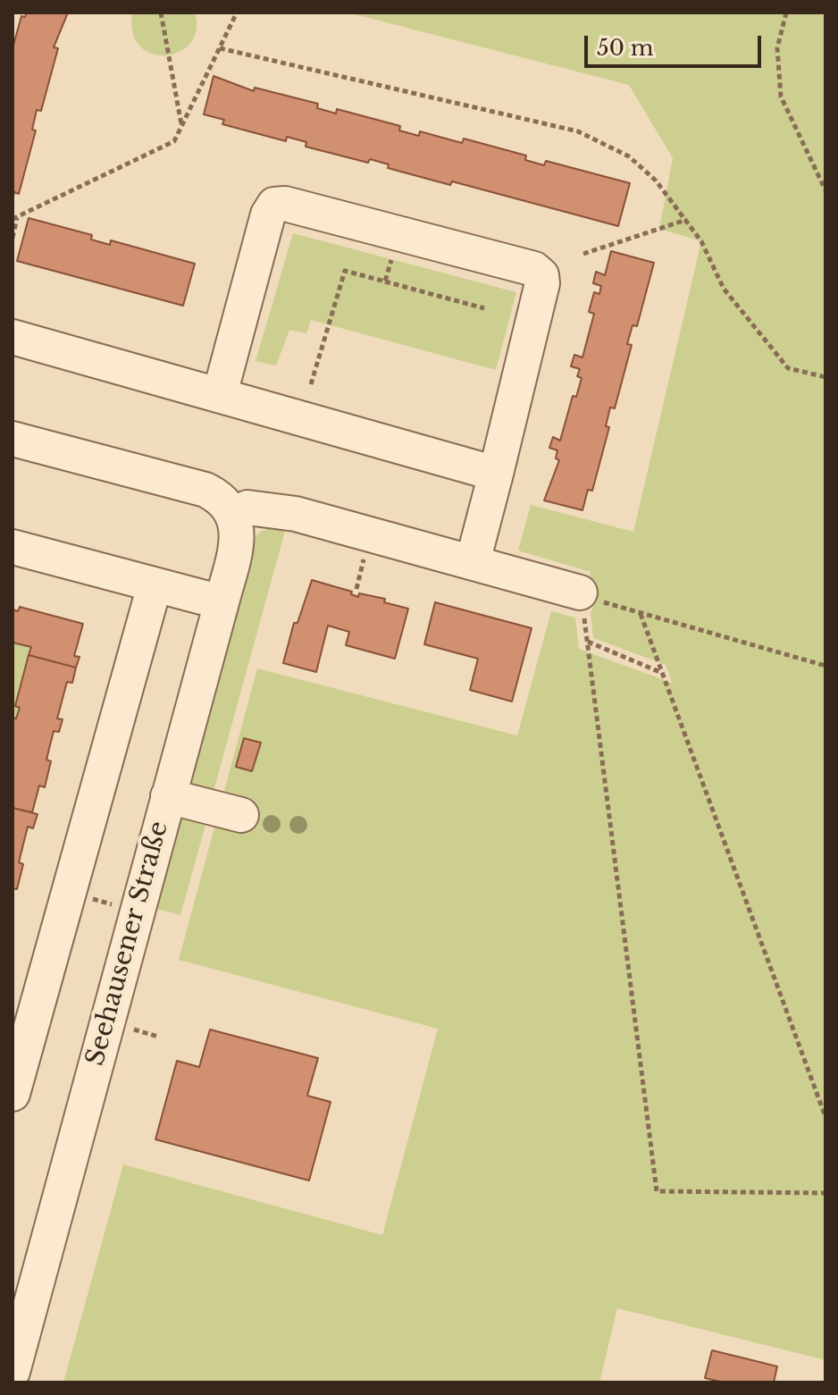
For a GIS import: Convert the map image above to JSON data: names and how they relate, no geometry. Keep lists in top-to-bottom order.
{
  "streets": {
    "street": ["Seehausener Straße"]
  },
  "scale_bar": "50 m"
}
